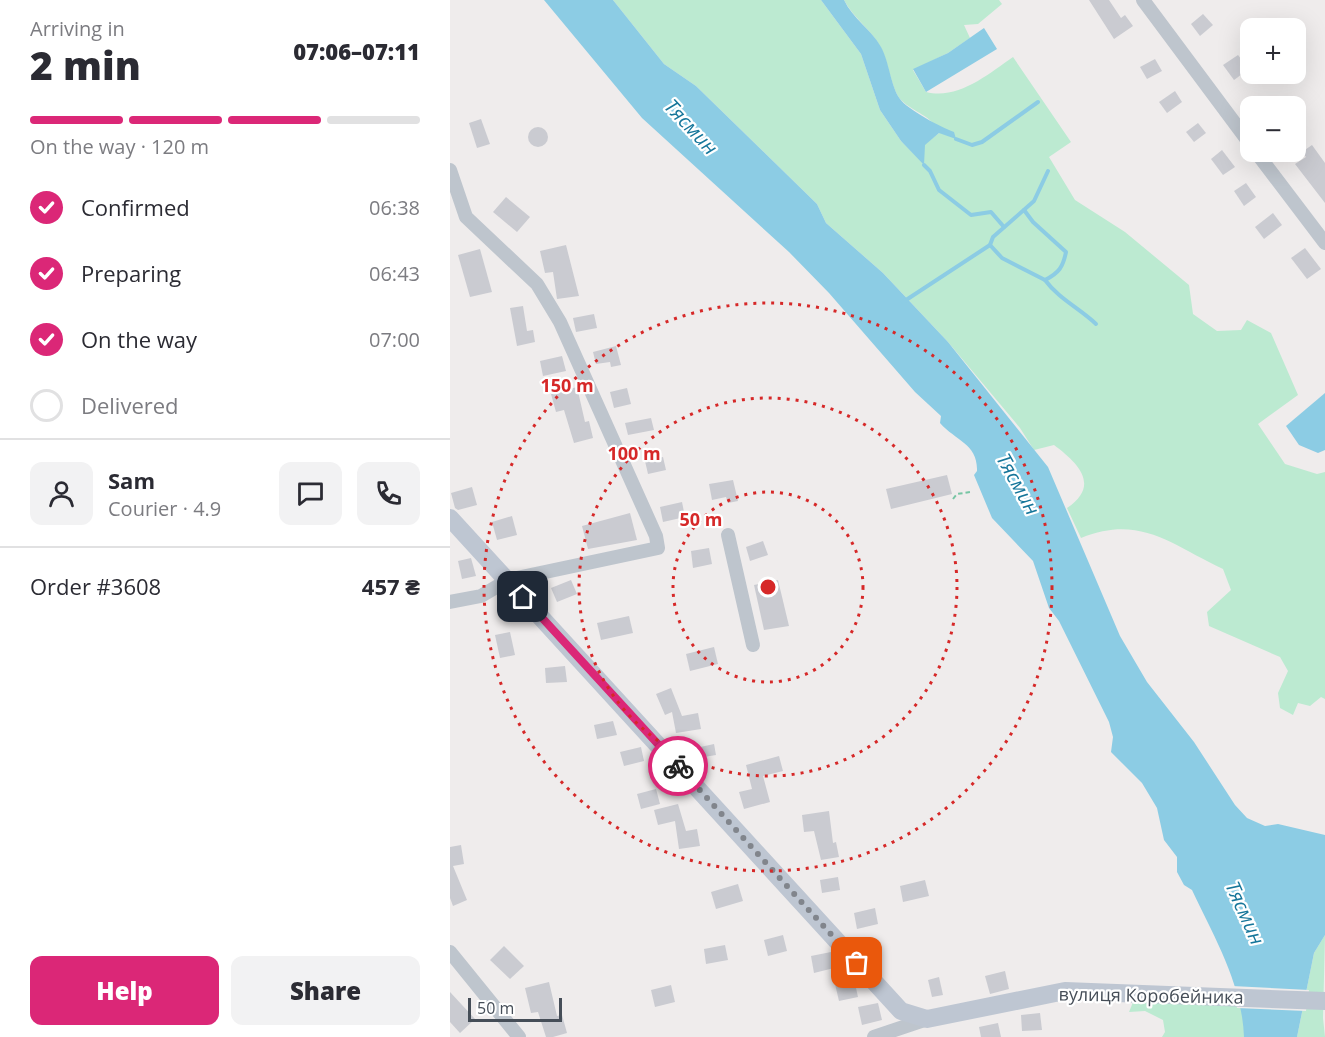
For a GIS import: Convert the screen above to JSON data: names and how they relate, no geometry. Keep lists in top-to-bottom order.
{
  "streets": {
    "street": ["вулиця Коробейника"]
  },
  "water": ["Тясмин"],
  "scale_bar": "50 m",
  "page": {
    "heading": ["2 min", "Arriving in", "07:06–07:11"],
    "panel": [
      "Sam",
      "Courier · 4.9",
      "Order #3608",
      "457 ₴"
    ],
    "map_buttons": ["+", "−"],
    "bar": "On the way · 120 m",
    "list": [
      ["Confirmed", "06:38"],
      ["Preparing", "06:43"],
      ["On the way", "07:00"],
      "Delivered"
    ],
    "buttons": ["Help", "Share"],
    "scale": "50 m"
  },
  "rings": ["150 m", "100 m", "50 m"]
}
